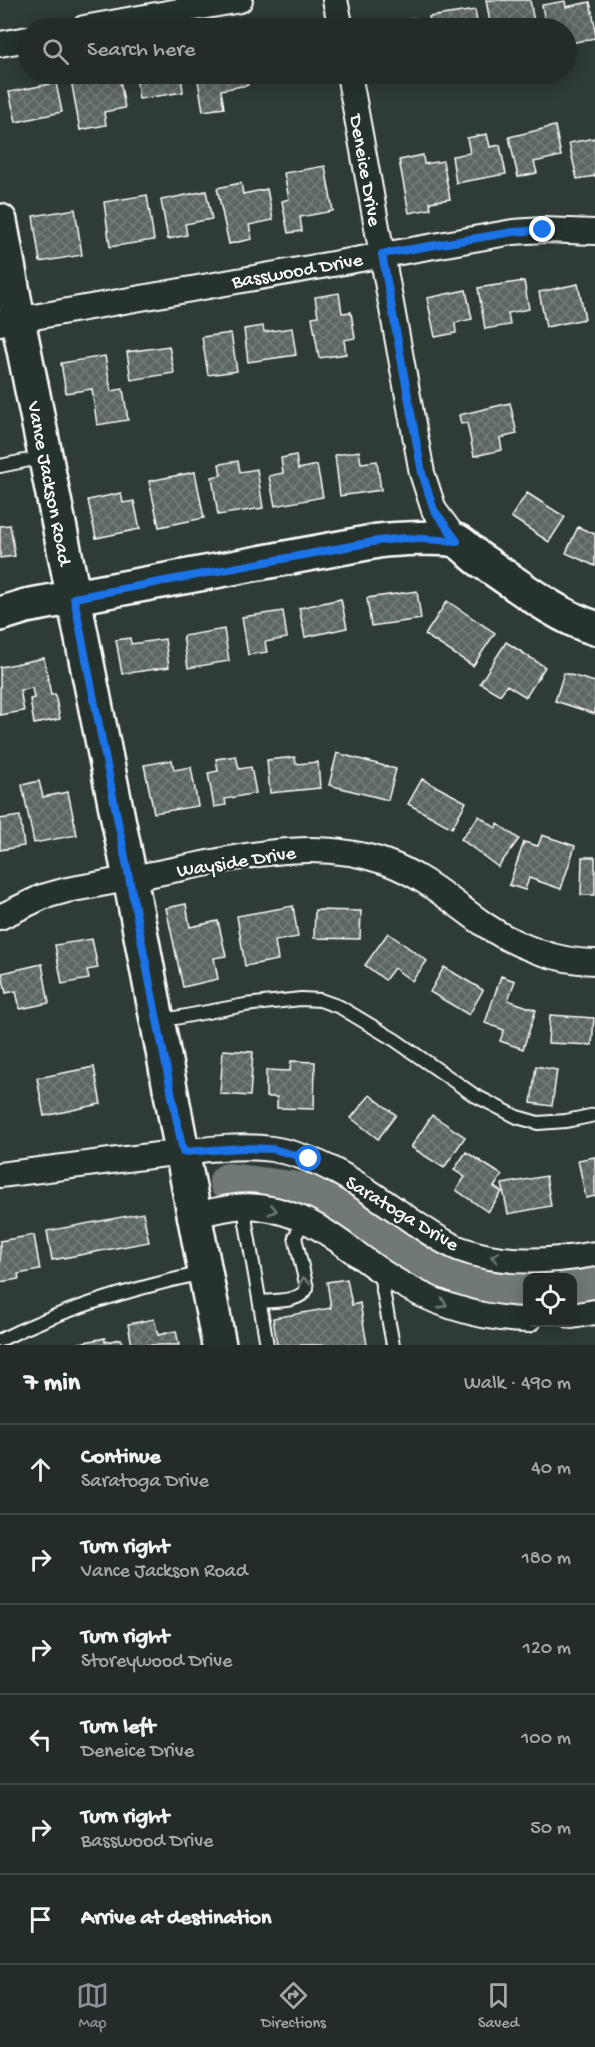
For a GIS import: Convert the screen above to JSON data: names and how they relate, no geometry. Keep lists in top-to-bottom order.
{
  "streets": {
    "main road": ["Vance Jackson Road"],
    "street": [
      "Deneice Drive",
      "Basswood Drive",
      "Wayside Drive",
      "Saratoga Drive"
    ]
  },
  "crossings": [
    ["Deneice Drive", "Basswood Drive"],
    ["Basswood Drive", "Vance Jackson Road"],
    ["Vance Jackson Road", "Wayside Drive"],
    ["Vance Jackson Road", "Saratoga Drive"]
  ],
  "page": {
    "search": "Search here",
    "heading": ["7 min", "Walk · 490 m"],
    "list": [
      ["Continue", "Saratoga Drive", "40 m"],
      ["Turn right", "Vance Jackson Road", "180 m"],
      ["Turn right", "Storeywood Drive", "120 m"],
      ["Turn left", "Deneice Drive", "100 m"],
      ["Turn right", "Basswood Drive", "50 m"],
      "Arrive at destination"
    ],
    "nav": ["Map", "Directions", "Saved"]
  }
}
